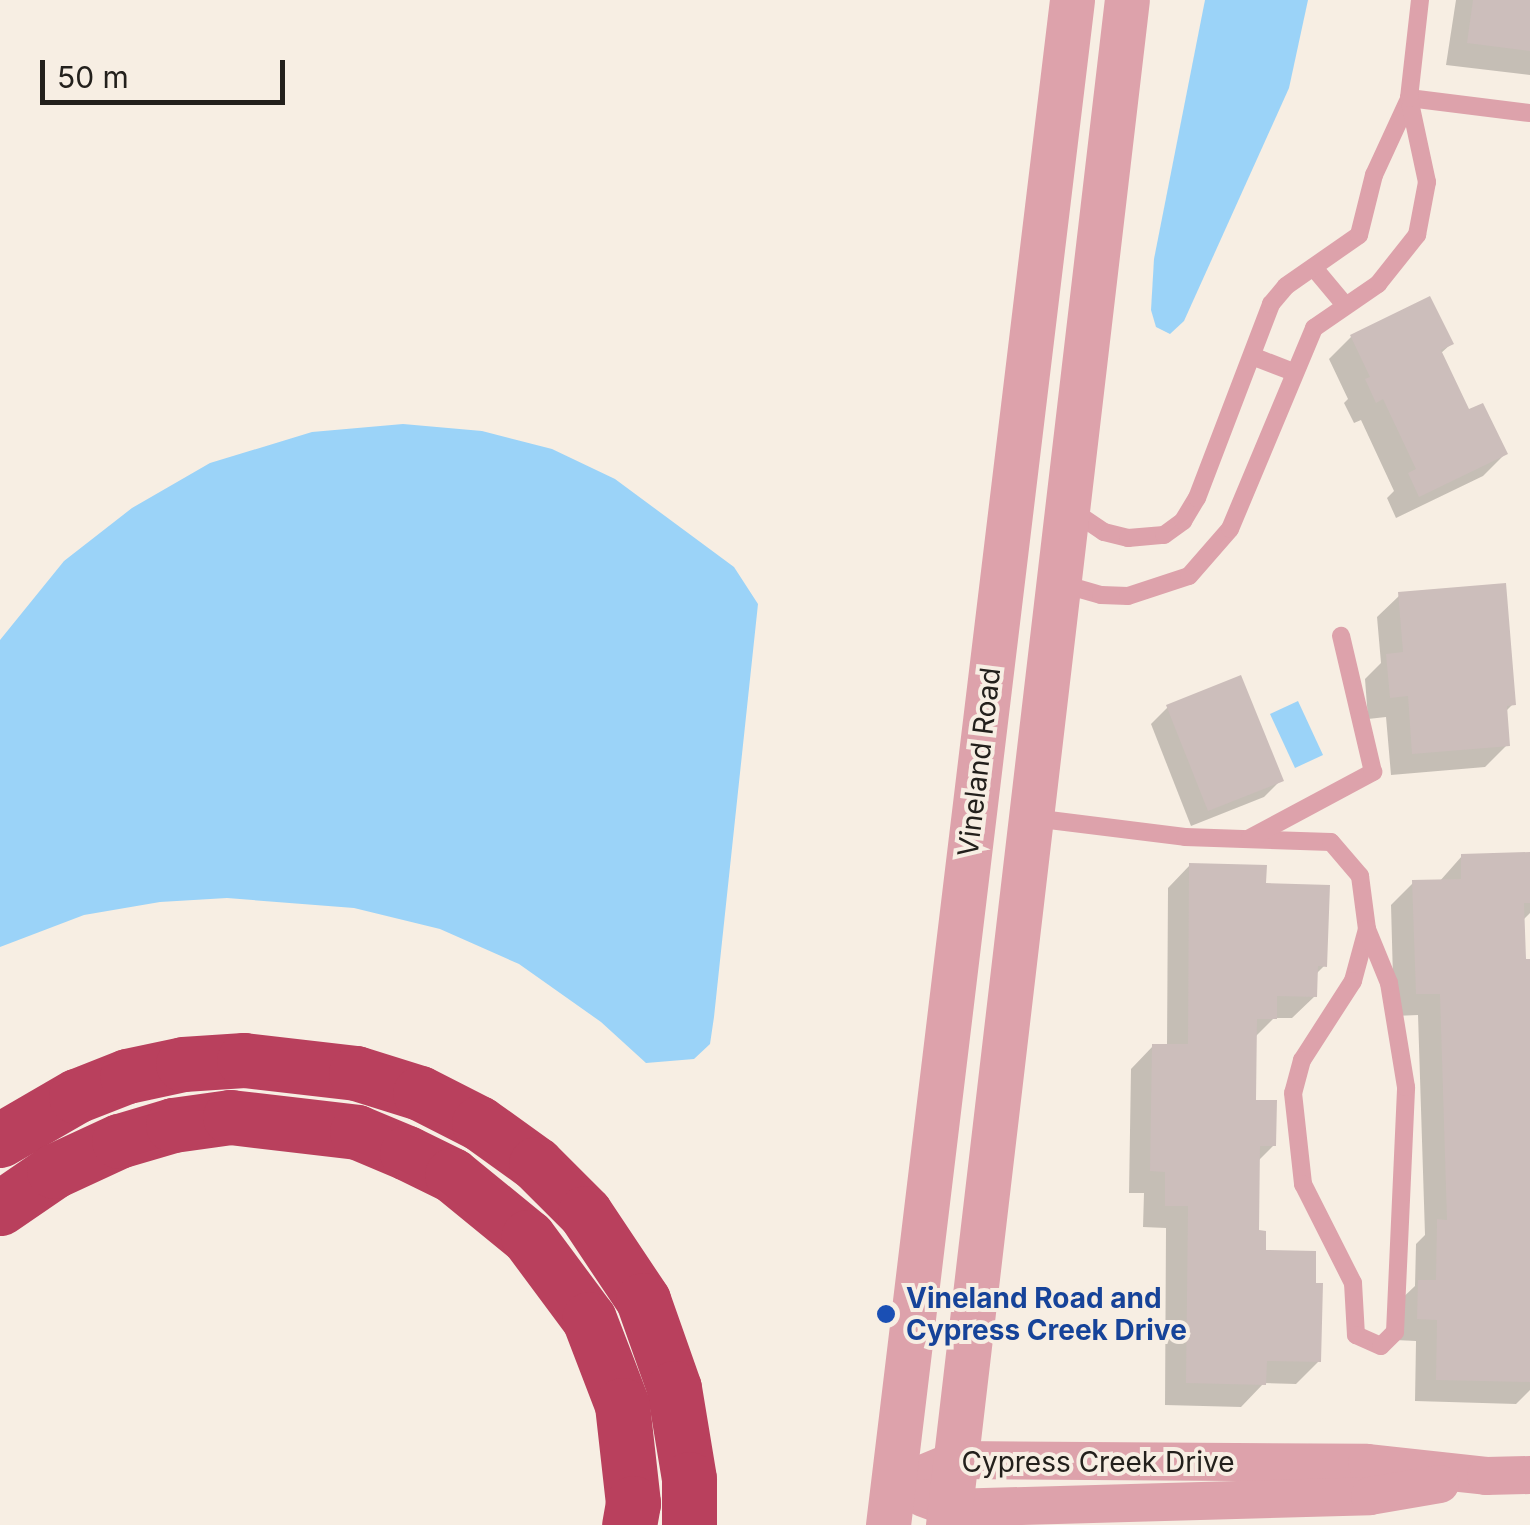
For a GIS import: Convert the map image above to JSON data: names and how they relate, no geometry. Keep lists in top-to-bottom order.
{
  "streets": {
    "street": ["Vineland Road", "Cypress Creek Drive"]
  },
  "crossings": [
    ["Vineland Road", "Cypress Creek Drive"]
  ],
  "places": ["Vineland Road and Cypress Creek Drive"],
  "scale_bar": "50 m"
}
